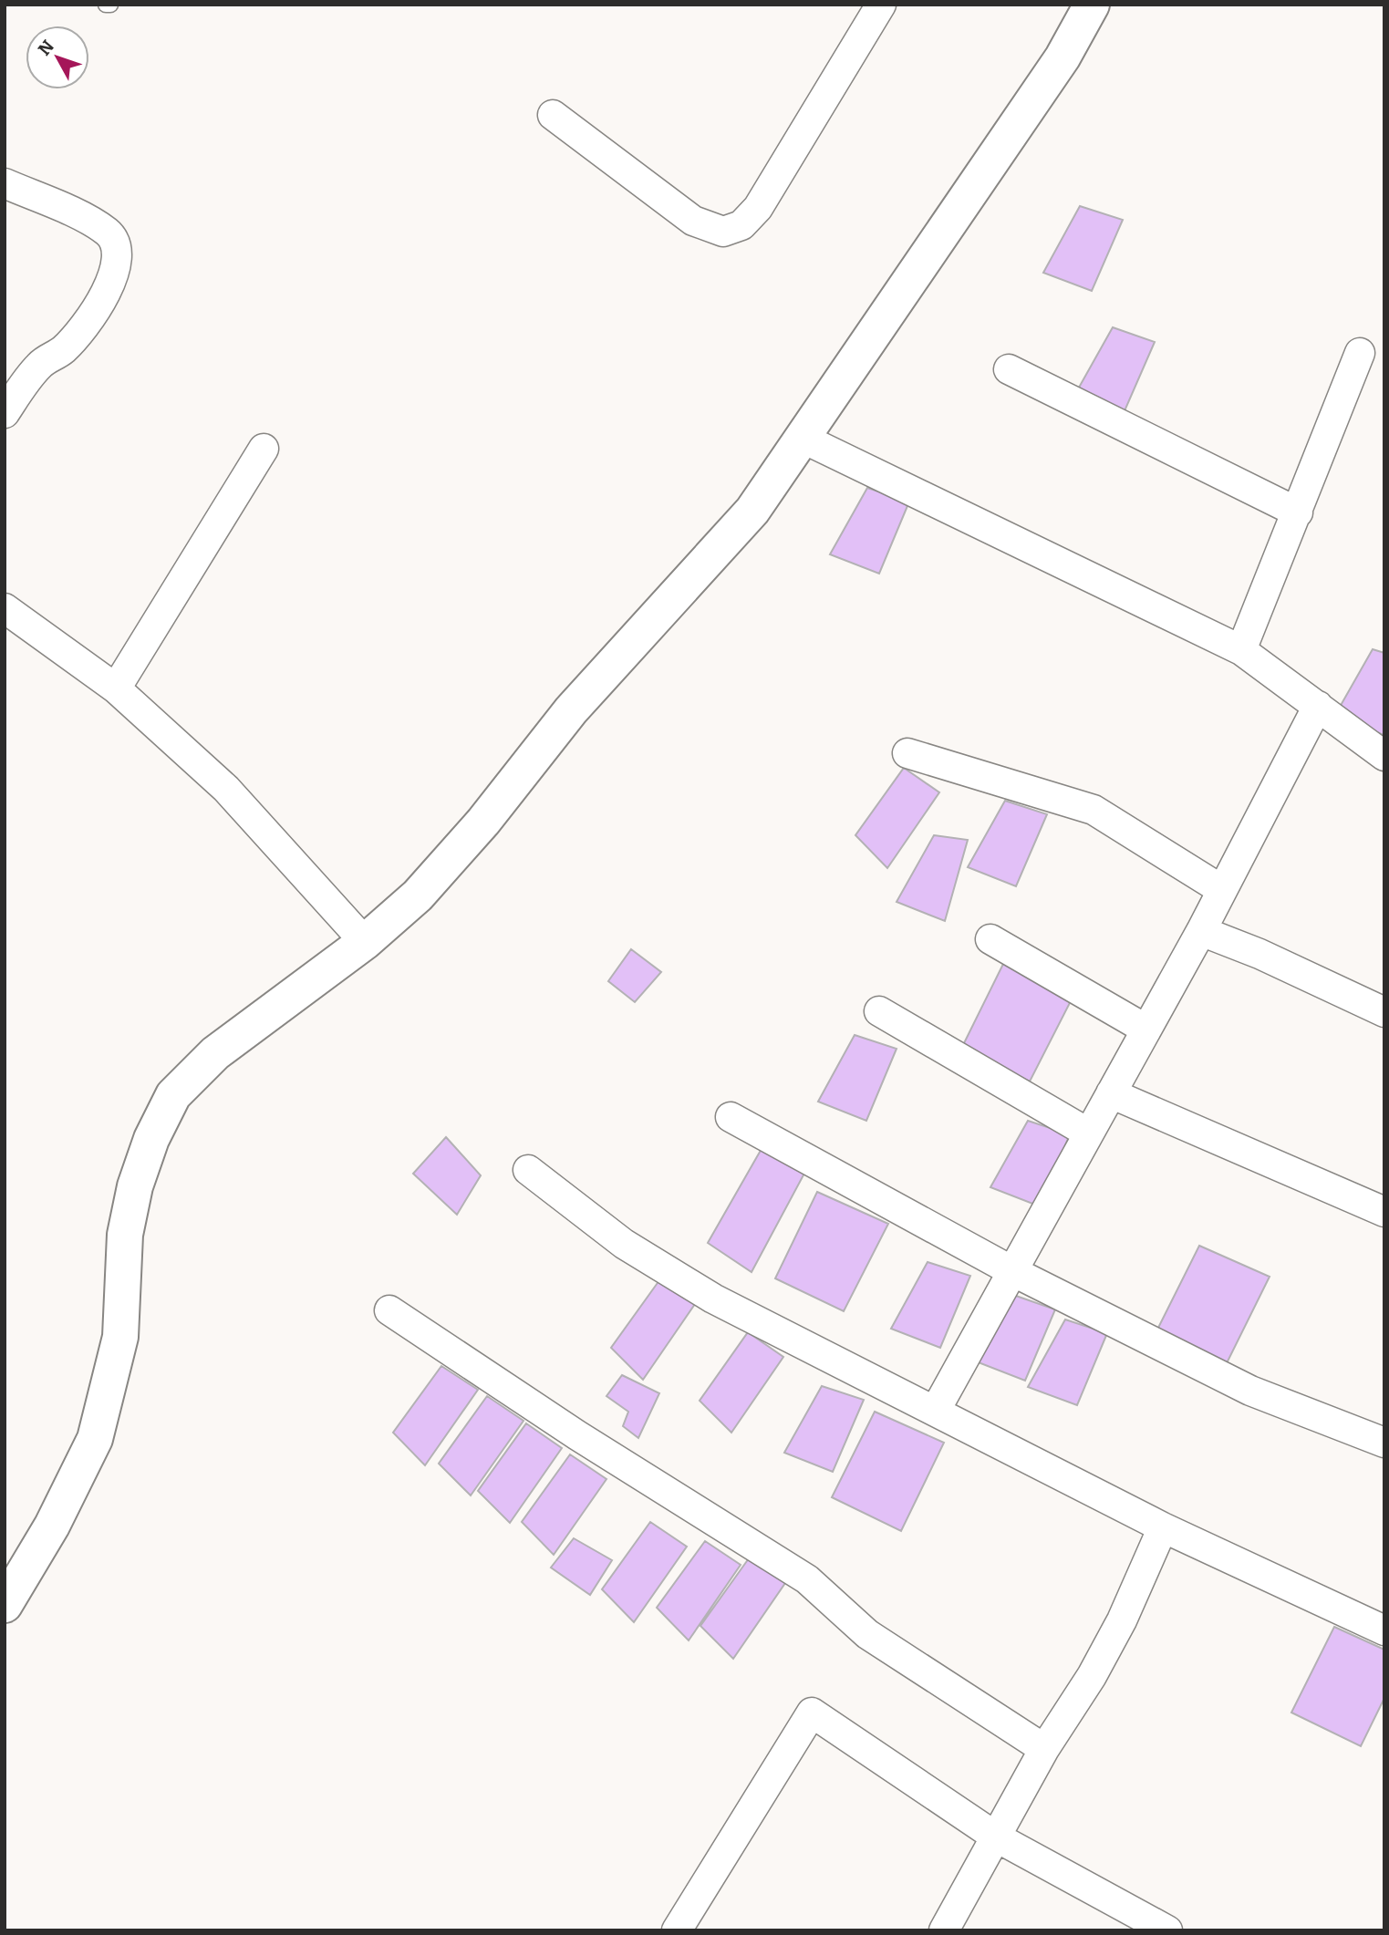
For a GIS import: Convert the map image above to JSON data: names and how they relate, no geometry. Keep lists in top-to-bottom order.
{
  "north": "top left"
}
